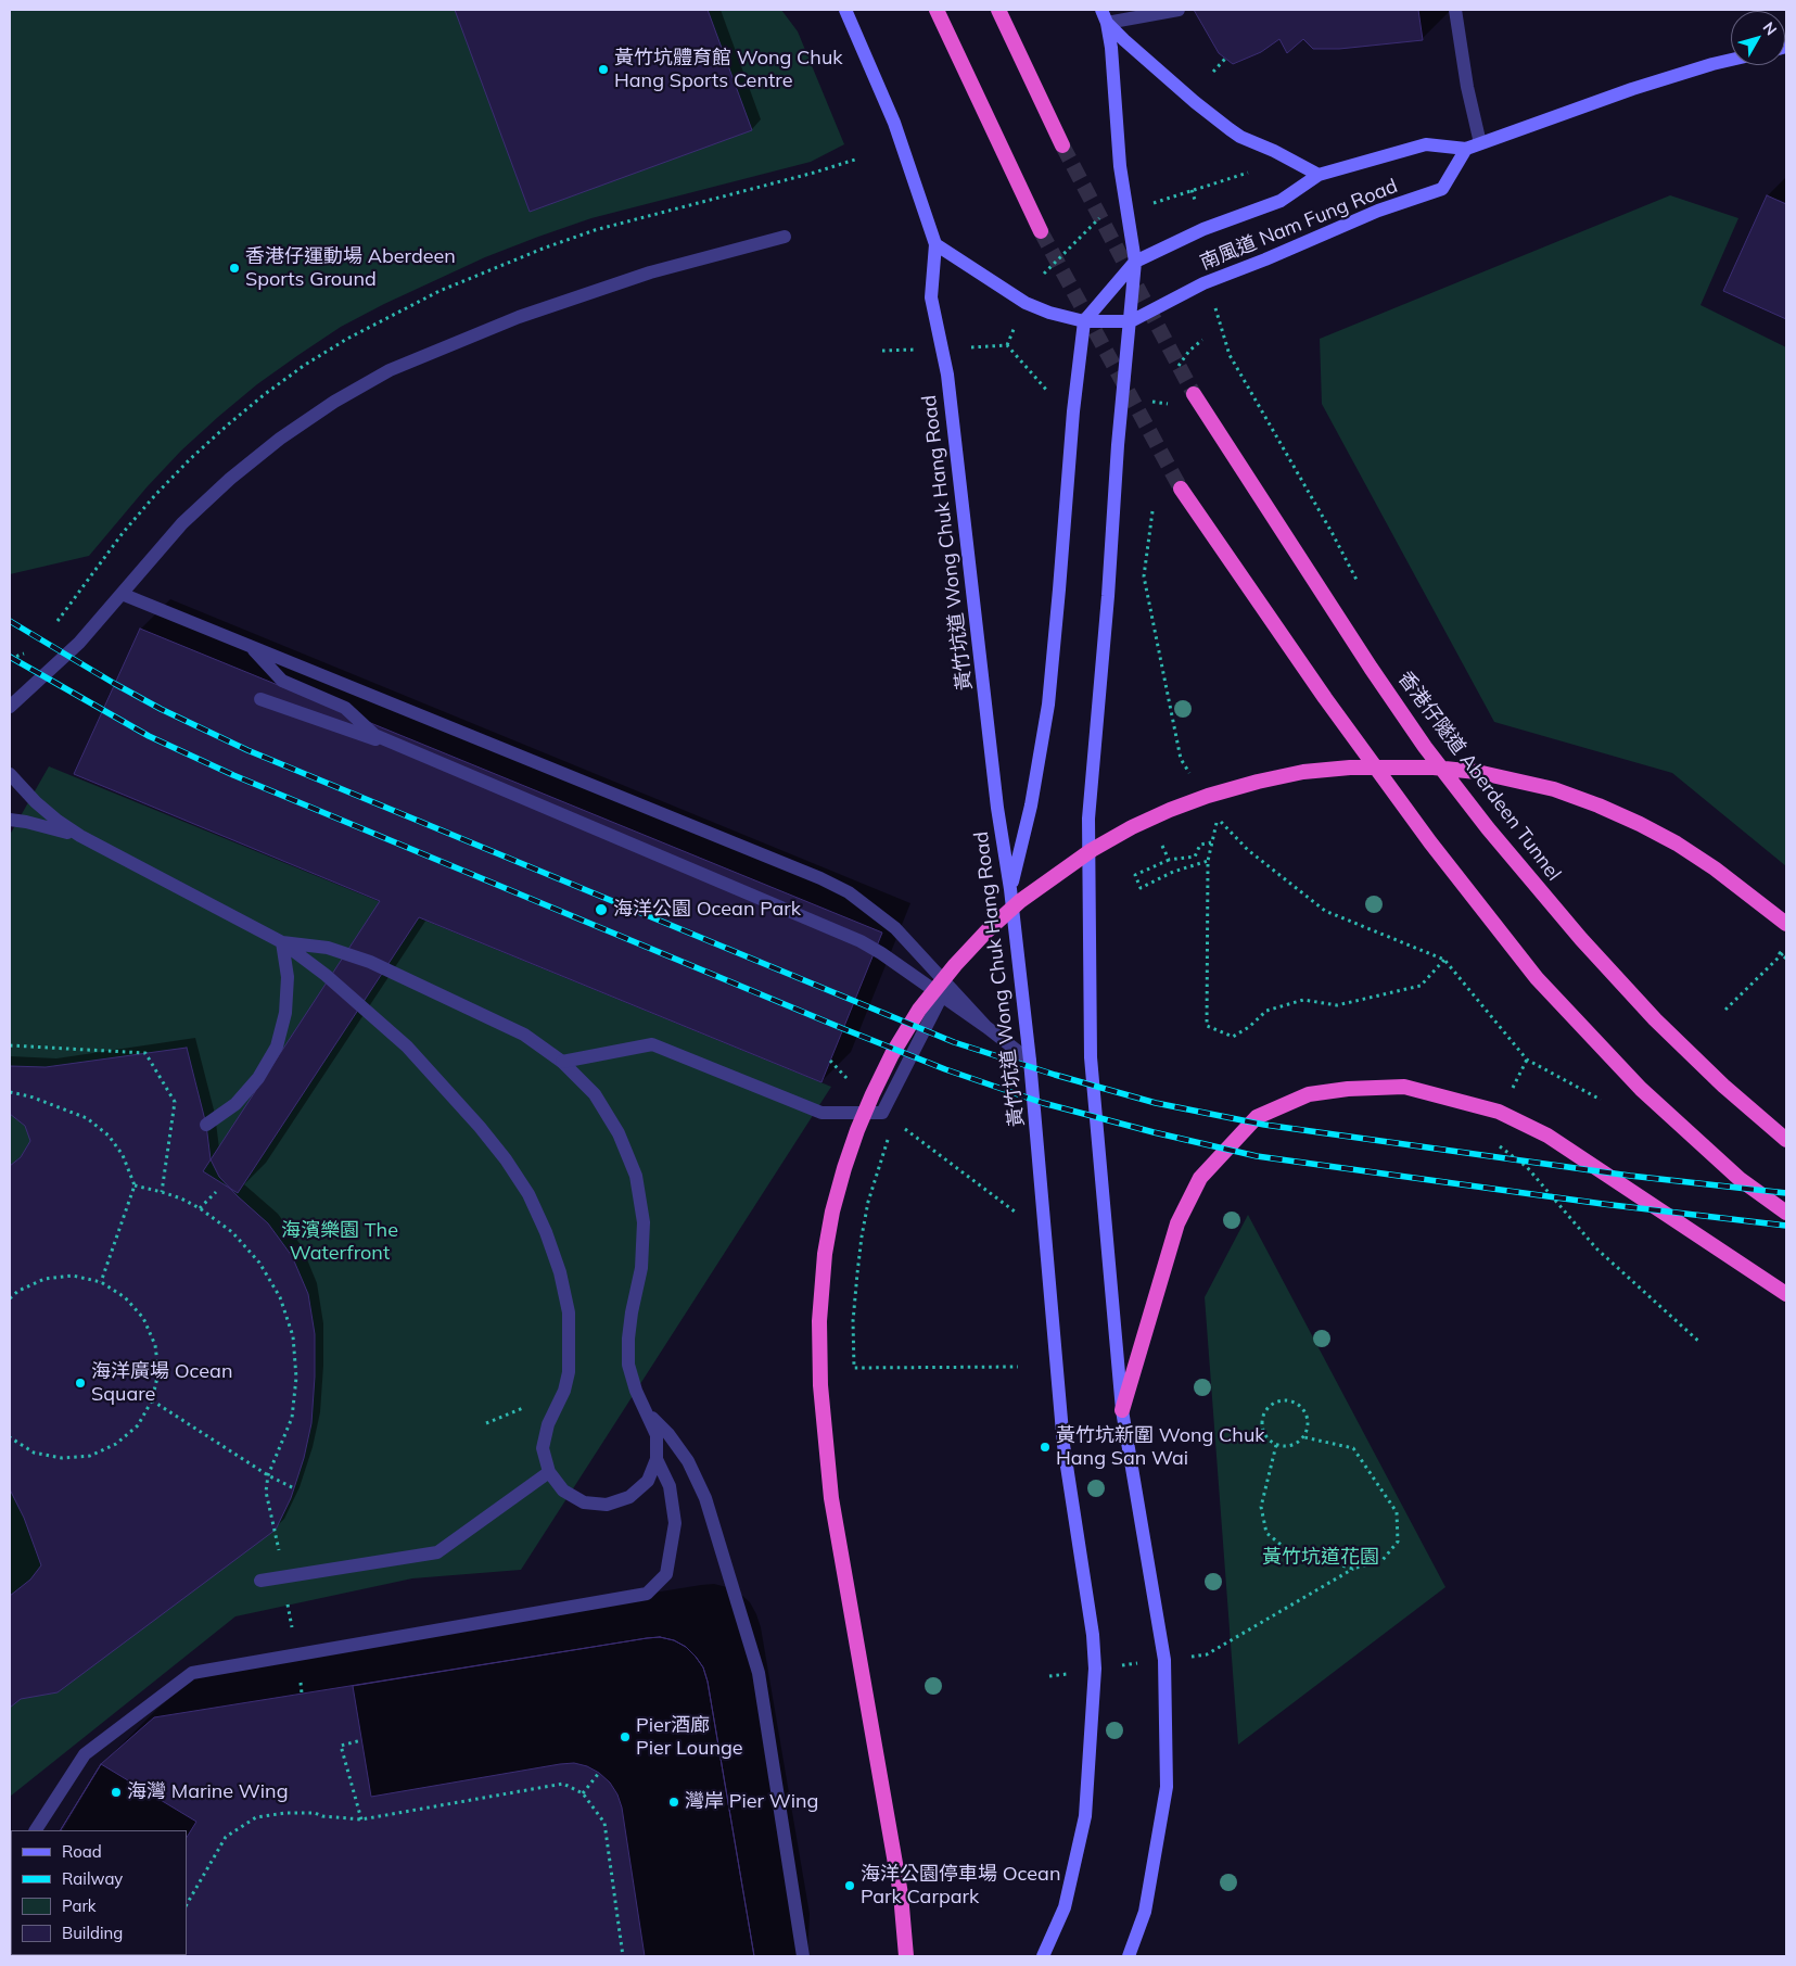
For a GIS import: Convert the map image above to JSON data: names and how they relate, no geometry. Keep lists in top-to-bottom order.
{
  "streets": {
    "highway": ["香港仔隧道 Aberdeen Tunnel"],
    "main road": ["南風道 Nam Fung Road", "黃竹坑道 Wong Chuk Hang Road"]
  },
  "parks": ["海濱樂園 The Waterfront", "黃竹坑道花園"],
  "places": [
    "黃竹坑體育館 Wong Chuk Hang Sports Centre",
    "香港仔運動場 Aberdeen Sports Ground",
    "海洋公園 Ocean Park",
    "海洋廣場 Ocean Square",
    "黃竹坑新圍 Wong Chuk Hang San Wai",
    "Pier酒廊 Pier Lounge",
    "海灣 Marine Wing",
    "灣岸 Pier Wing",
    "海洋公園停車場 Ocean Park Carpark"
  ],
  "legend": [
    "Road",
    "Railway",
    "Park",
    "Building"
  ],
  "north": "top right"
}
